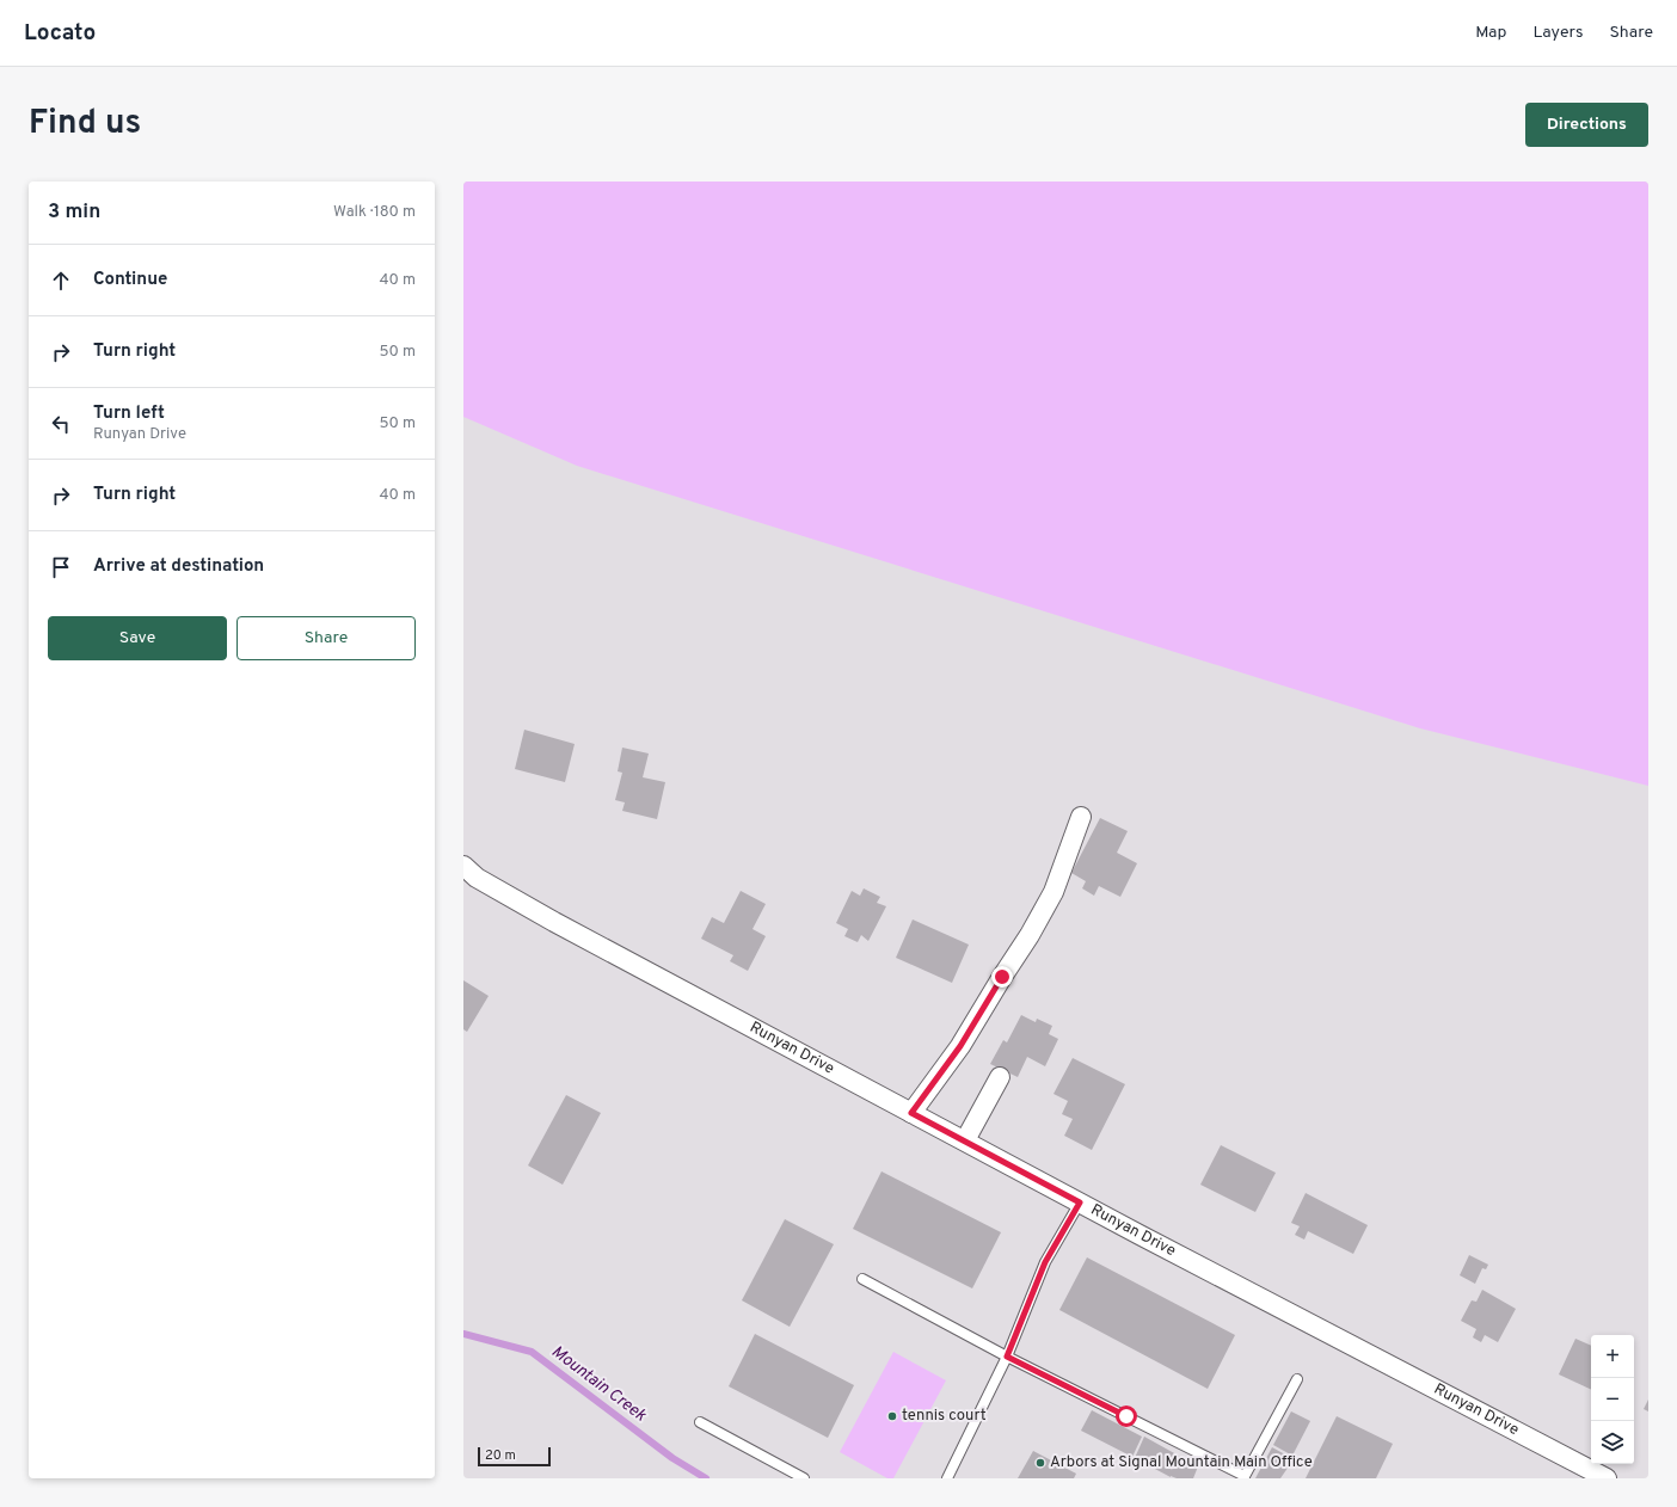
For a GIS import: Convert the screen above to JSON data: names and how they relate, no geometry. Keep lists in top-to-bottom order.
{
  "streets": {
    "street": ["Runyan Drive"]
  },
  "water": ["Mountain Creek"],
  "places": ["tennis court", "Arbors at Signal Mountain Main Office"],
  "scale_bar": "20 m",
  "page": {
    "header": "Locato",
    "nav": ["Map", "Layers", "Share"],
    "title": "Find us",
    "buttons": [
      "Directions",
      ["Save", "Share"]
    ],
    "heading": ["3 min", "Walk · 180 m"],
    "list": [
      ["Continue", "40 m"],
      ["Turn right", "50 m"],
      ["Turn left", "Runyan Drive", "50 m"],
      ["Turn right", "40 m"],
      "Arrive at destination"
    ],
    "map_buttons": ["+", "−"],
    "scale": "20 m"
  }
}
